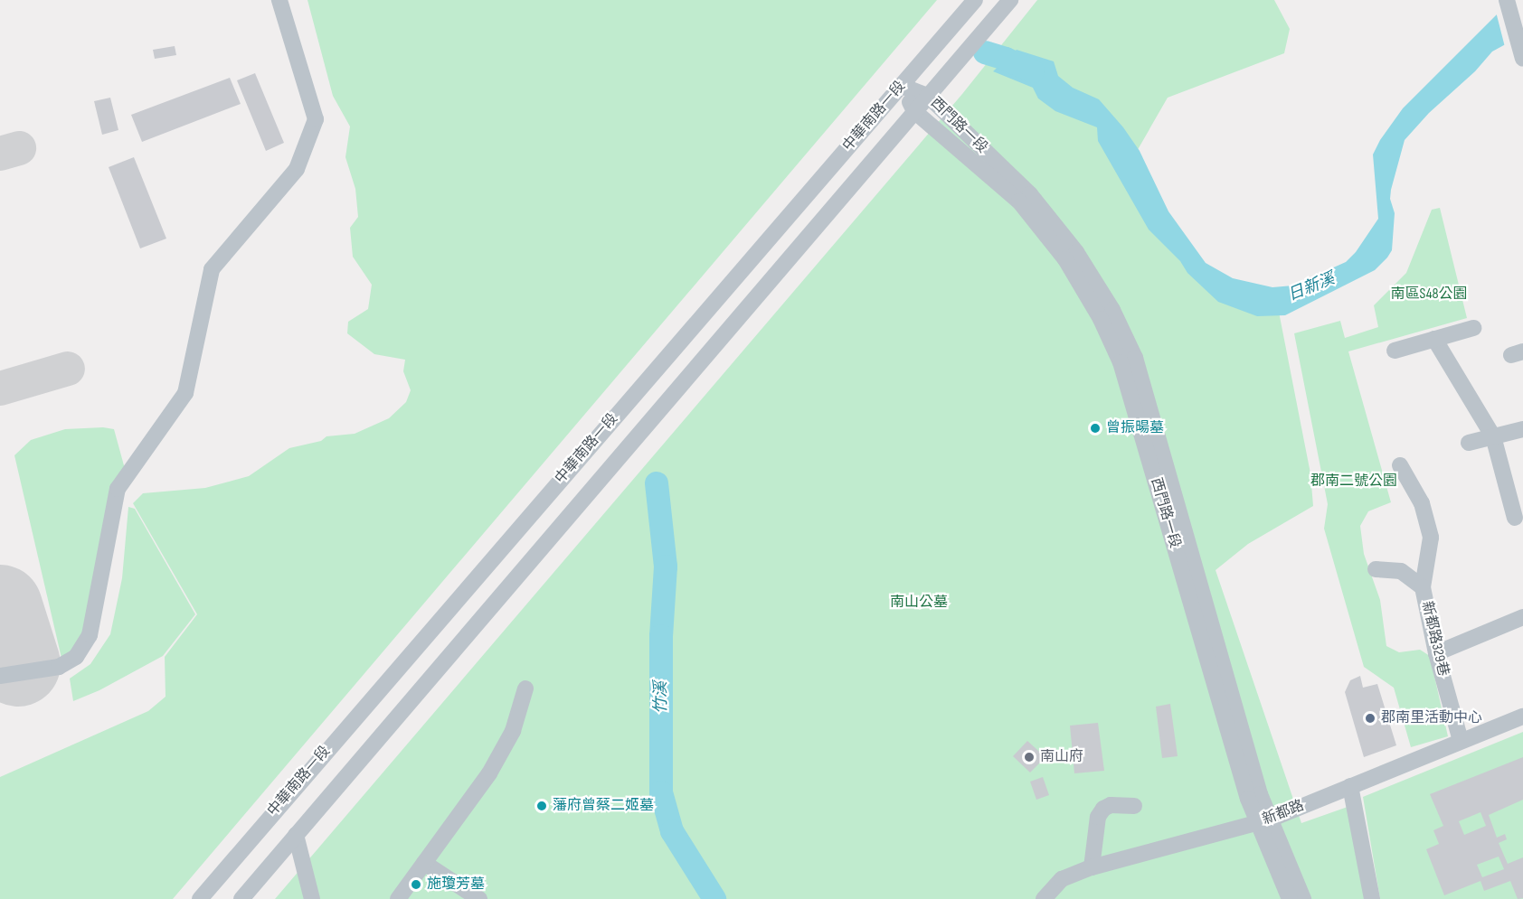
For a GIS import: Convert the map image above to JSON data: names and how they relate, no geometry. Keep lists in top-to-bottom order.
{
  "streets": {
    "street": [
      "中華南路一段",
      "西門路一段",
      "新都路329巷",
      "新都路"
    ]
  },
  "crossings": [
    ["中華南路一段", "西門路一段"],
    ["西門路一段", "新都路"],
    ["新都路329巷", "新都路"]
  ],
  "water": ["日新溪", "竹溪"],
  "parks": ["南區S48公園", "郡南二號公園", "南山公墓"],
  "places": [
    "曾振暘墓",
    "郡南里活動中心",
    "南山府",
    "藩府曾蔡二姬墓",
    "施瓊芳墓"
  ]
}
